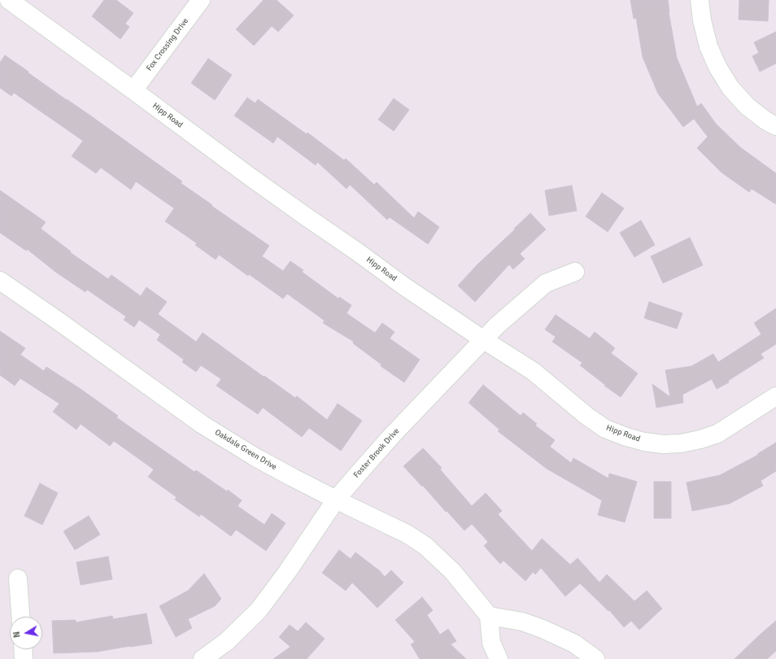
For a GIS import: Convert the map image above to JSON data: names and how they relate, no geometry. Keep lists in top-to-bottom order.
{
  "streets": {
    "street": [
      "Fox Crossing Drive",
      "Hipp Road",
      "Oakdale Green Drive",
      "Foster Brook Drive"
    ]
  },
  "crossings": [
    ["Fox Crossing Drive", "Hipp Road"],
    ["Hipp Road", "Foster Brook Drive"],
    ["Oakdale Green Drive", "Foster Brook Drive"]
  ],
  "north": "left"
}
